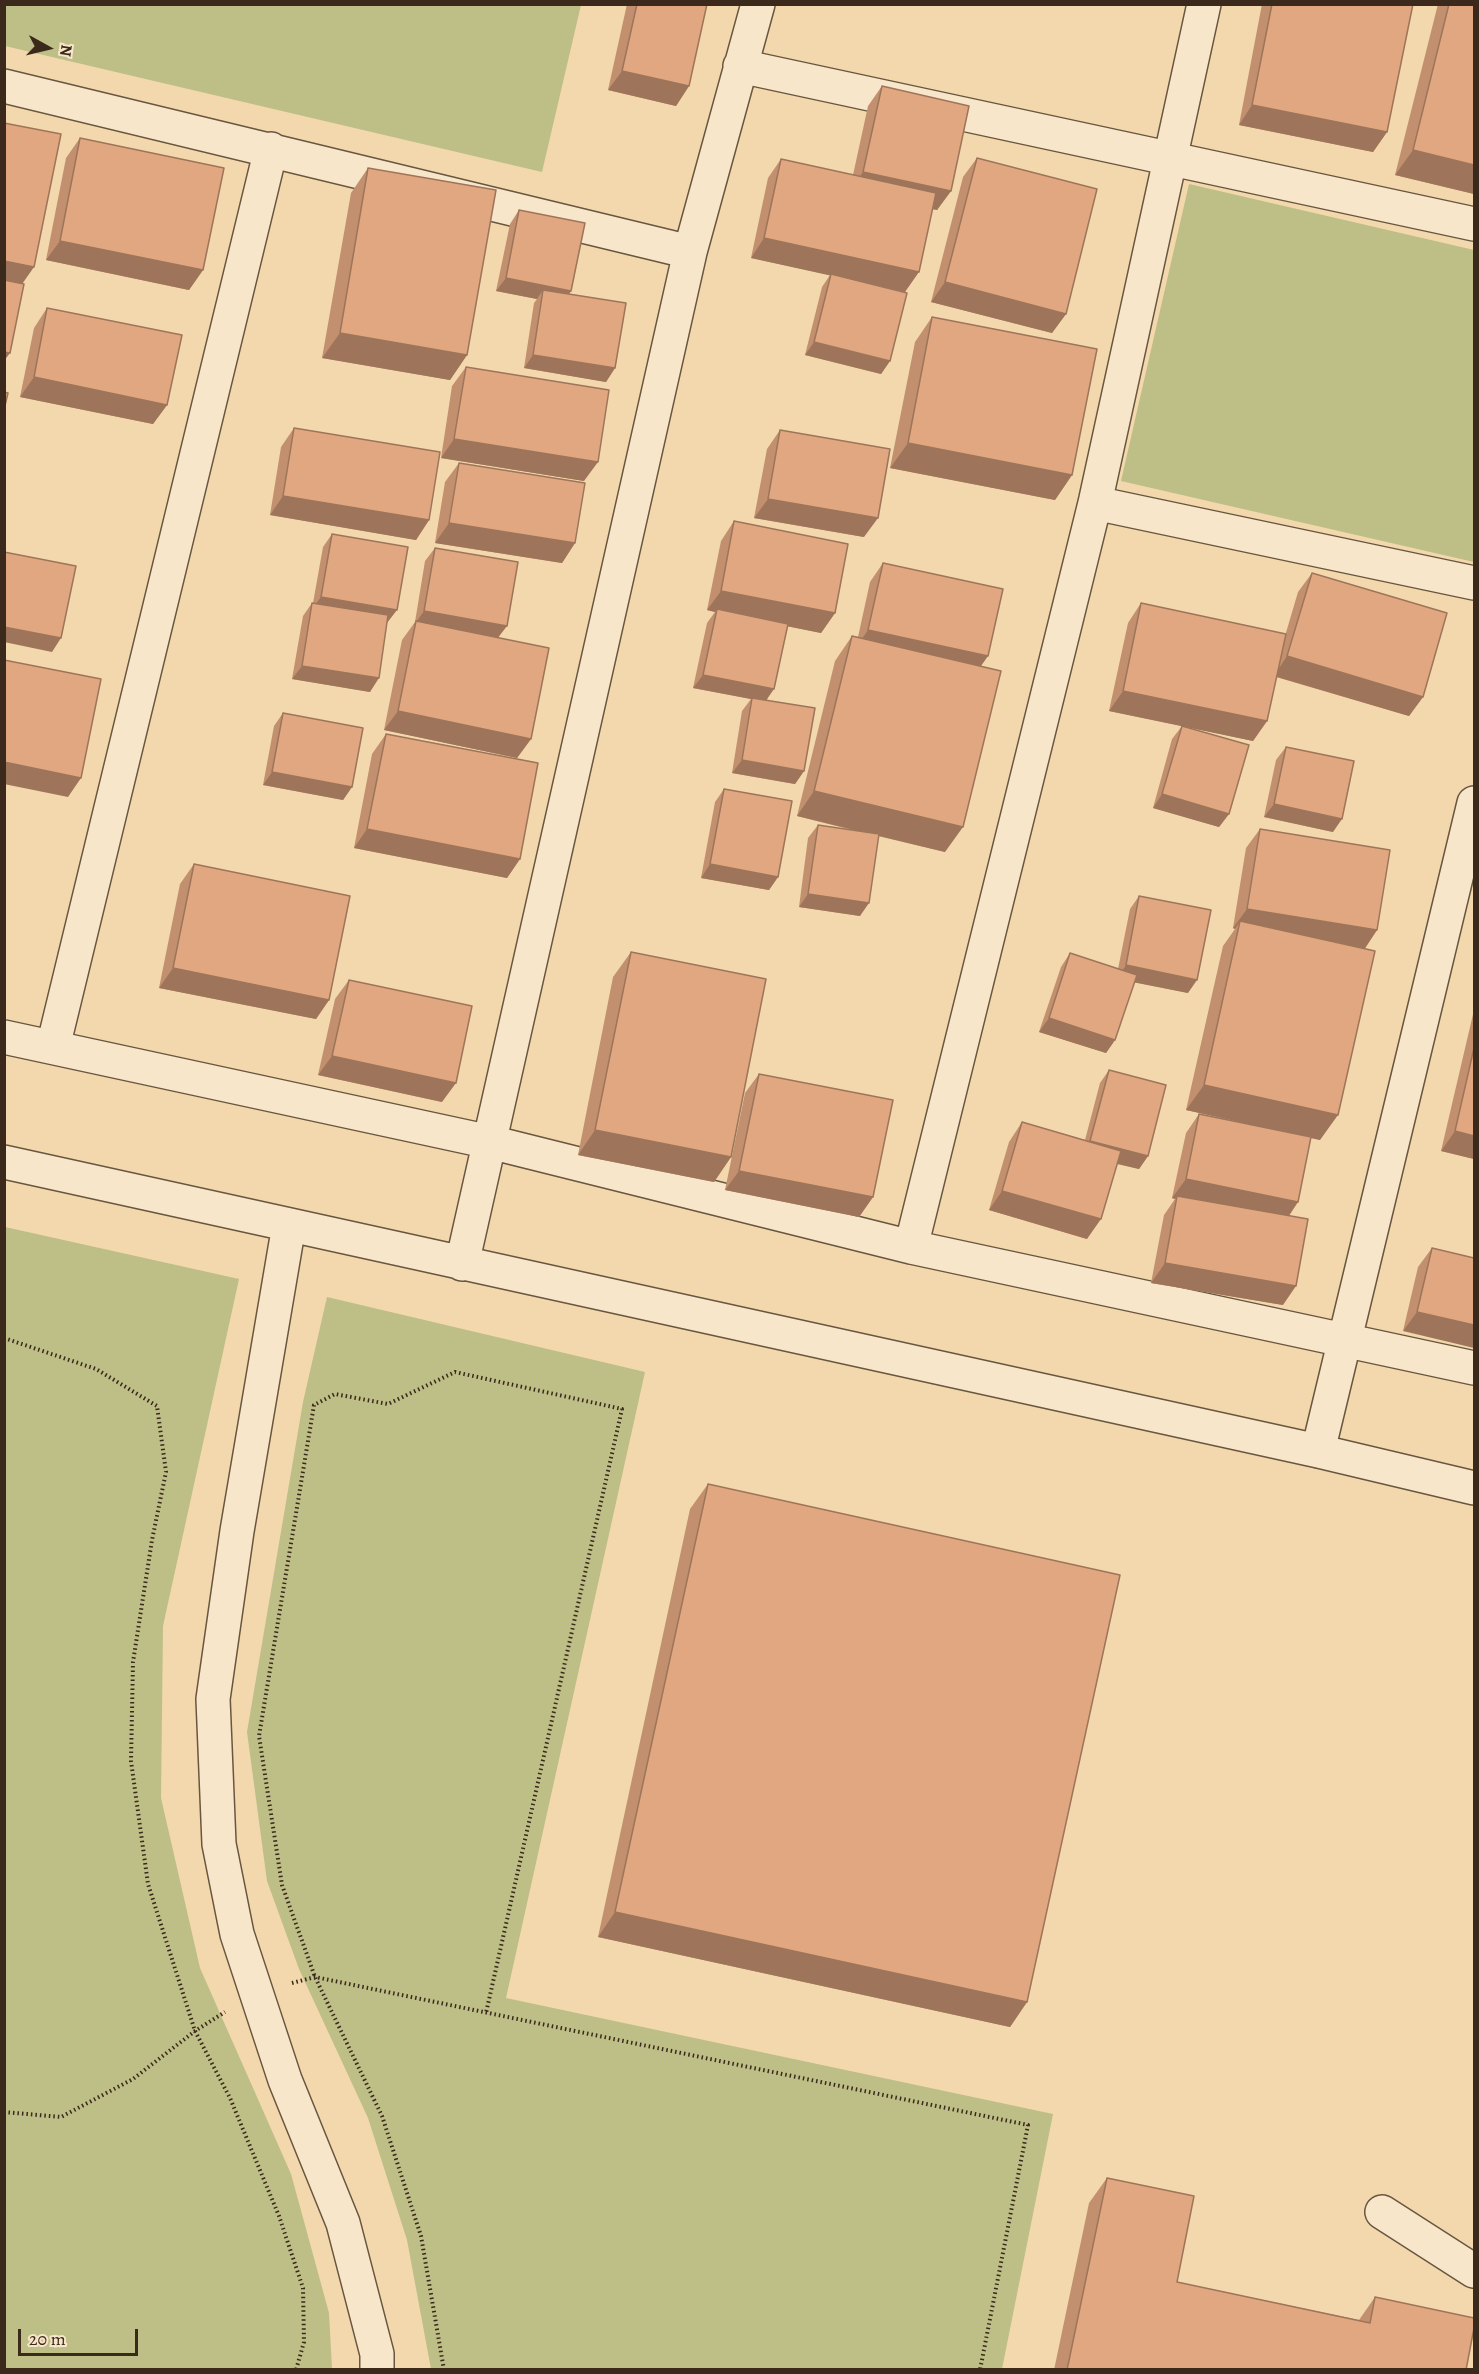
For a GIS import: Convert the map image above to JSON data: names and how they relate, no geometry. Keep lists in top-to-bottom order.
{
  "scale_bar": "20 m",
  "north": "right"
}
